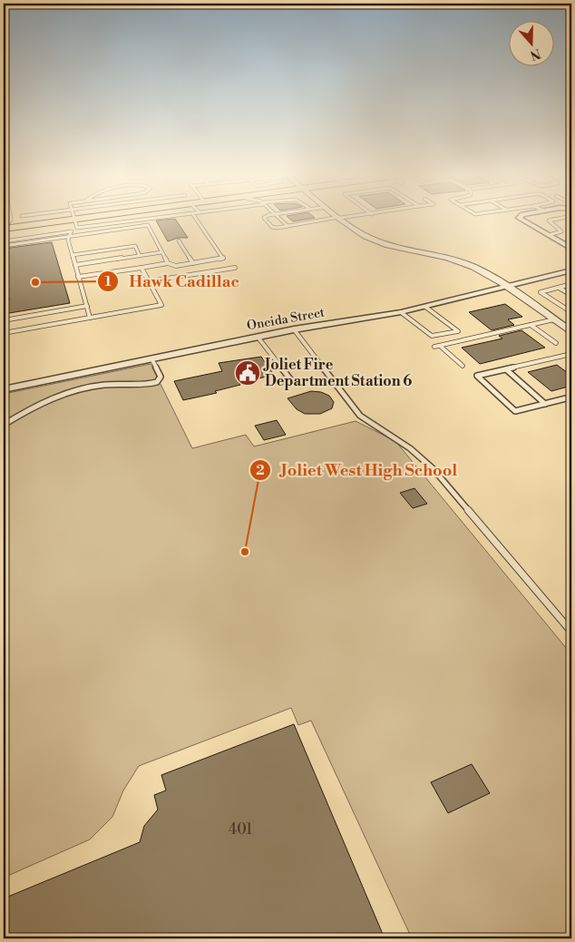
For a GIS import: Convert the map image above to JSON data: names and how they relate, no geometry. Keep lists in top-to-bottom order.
{
  "streets": {
    "street": ["Oneida Street"]
  },
  "places": {
    "other": ["Hawk Cadillac", "Joliet West High School"],
    "public building": ["Joliet Fire Department Station 6"]
  },
  "house_numbers": ["401"],
  "north": "bottom"
}
